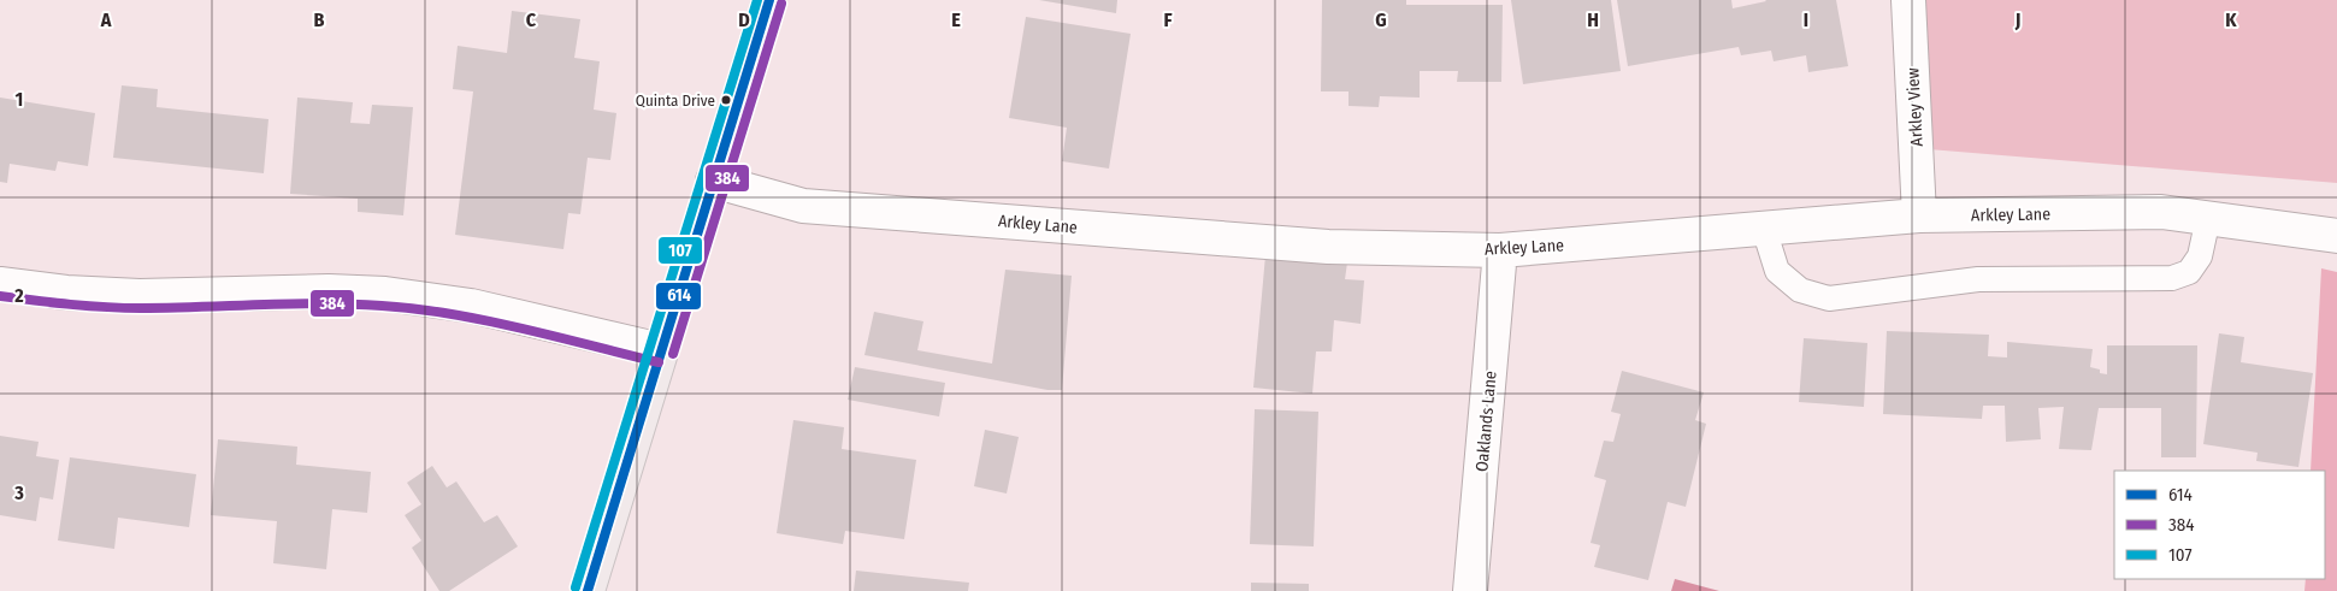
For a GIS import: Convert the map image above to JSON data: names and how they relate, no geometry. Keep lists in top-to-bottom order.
{
  "streets": {
    "street": ["Arkley View", "Arkley Lane", "Oaklands Lane"]
  },
  "crossings": [
    ["Arkley View", "Arkley Lane"],
    ["Arkley Lane", "Oaklands Lane"]
  ],
  "places": ["Quinta Drive"],
  "lines": ["transit line 614", "transit line 107", "transit line 384"],
  "legend": ["614", "384", "107"],
  "grid": {
    "columns": [
      "A",
      "B",
      "C",
      "D",
      "E",
      "F",
      "G",
      "H",
      "I",
      "J",
      "K"
    ],
    "rows": ["1", "2", "3"]
  }
}
